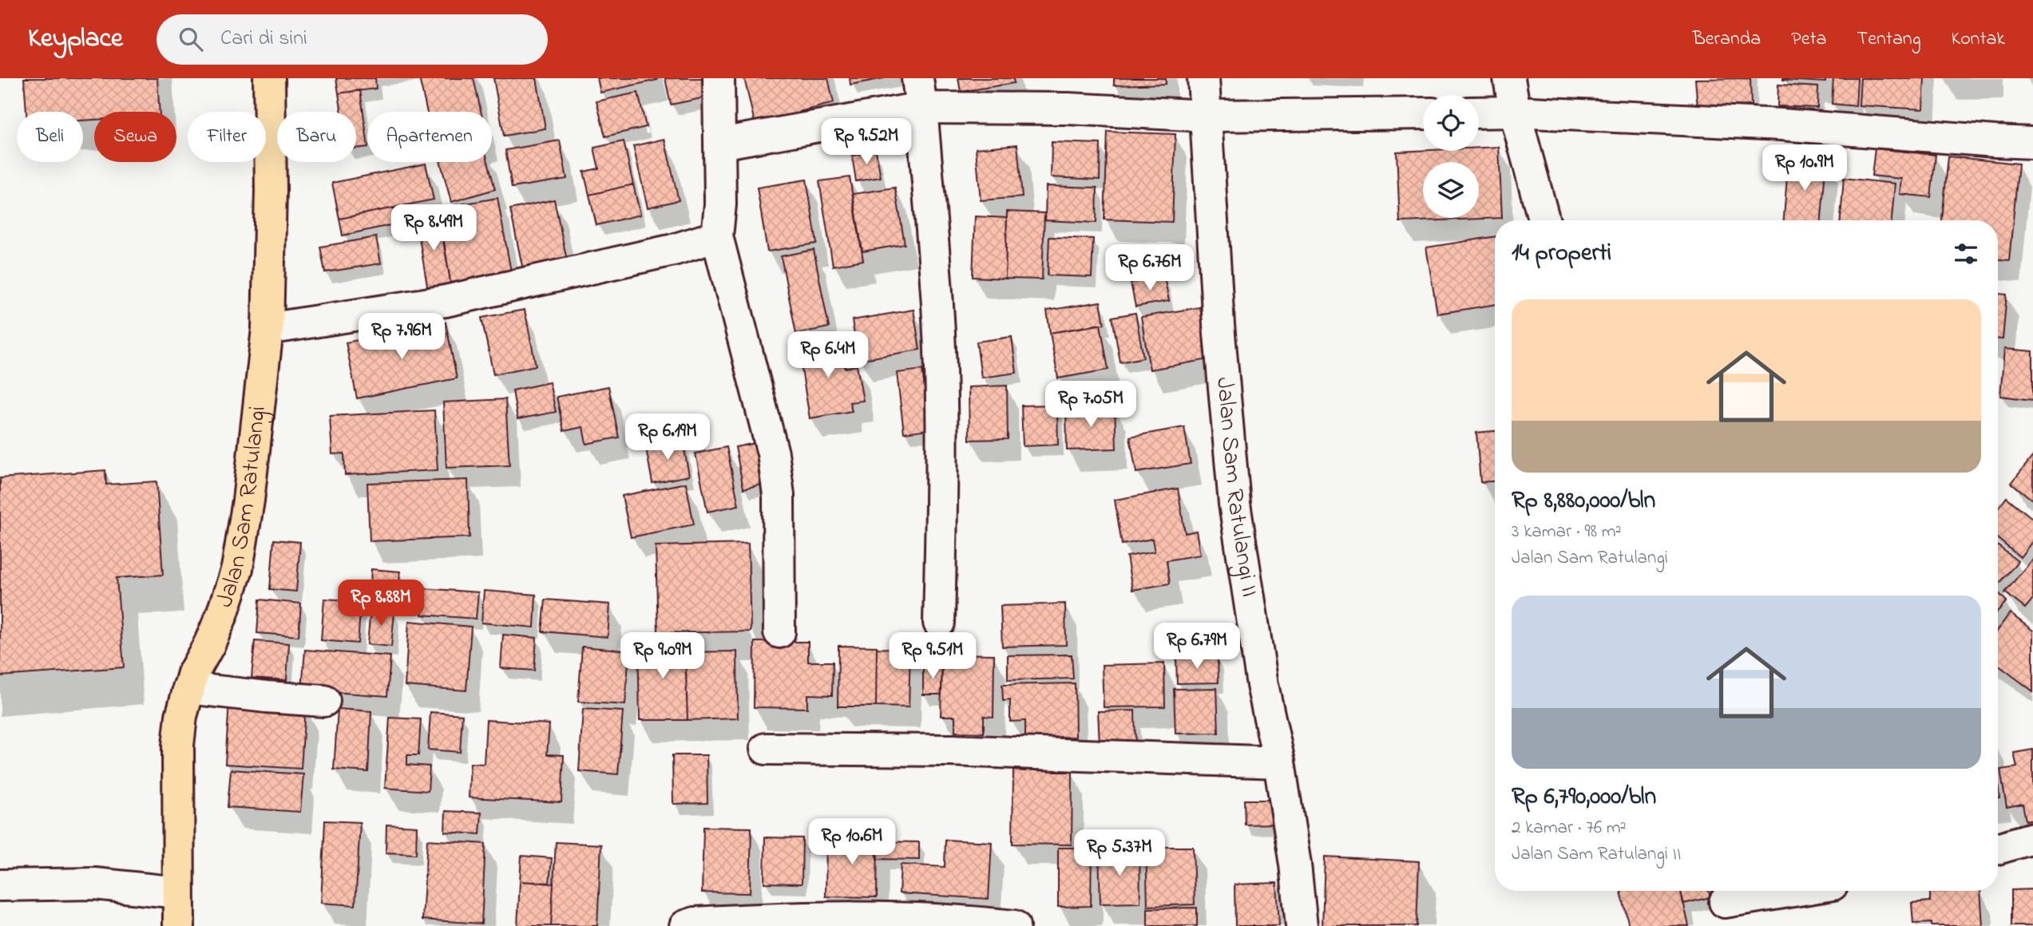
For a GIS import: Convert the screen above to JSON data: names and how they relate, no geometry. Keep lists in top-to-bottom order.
{
  "streets": {
    "main road": ["Jalan Sam Ratulangi"],
    "street": ["Jalan Sam Ratulangi II"]
  },
  "page": {
    "header": "Keyplace",
    "search": "Cari di sini",
    "nav": [
      "Beranda",
      "Peta",
      "Tentang",
      "Kontak"
    ],
    "chip": [
      "Beli",
      "Sewa",
      "Filter",
      "Baru",
      "Apartemen"
    ],
    "price": [
      "Rp 9.52M",
      "Rp 10.9M",
      "Rp 8.49M",
      "Rp 6.76M",
      "Rp 7.96M",
      "Rp 6.4M",
      "Rp 7.05M",
      "Rp 6.19M",
      "Rp 8.88M",
      "Rp 6.79M",
      "Rp 9.09M",
      "Rp 9.51M",
      "Rp 10.6M",
      "Rp 5.37M"
    ],
    "heading": "14 properti",
    "list": [
      {
        "name": "Rp 8,880,000/bln",
        "note": "3 kamar · 98 m² · Jalan Sam Ratulangi"
      },
      {
        "name": "Rp 6,790,000/bln",
        "note": "2 kamar · 76 m² · Jalan Sam Ratulangi II"
      }
    ]
  }
}
